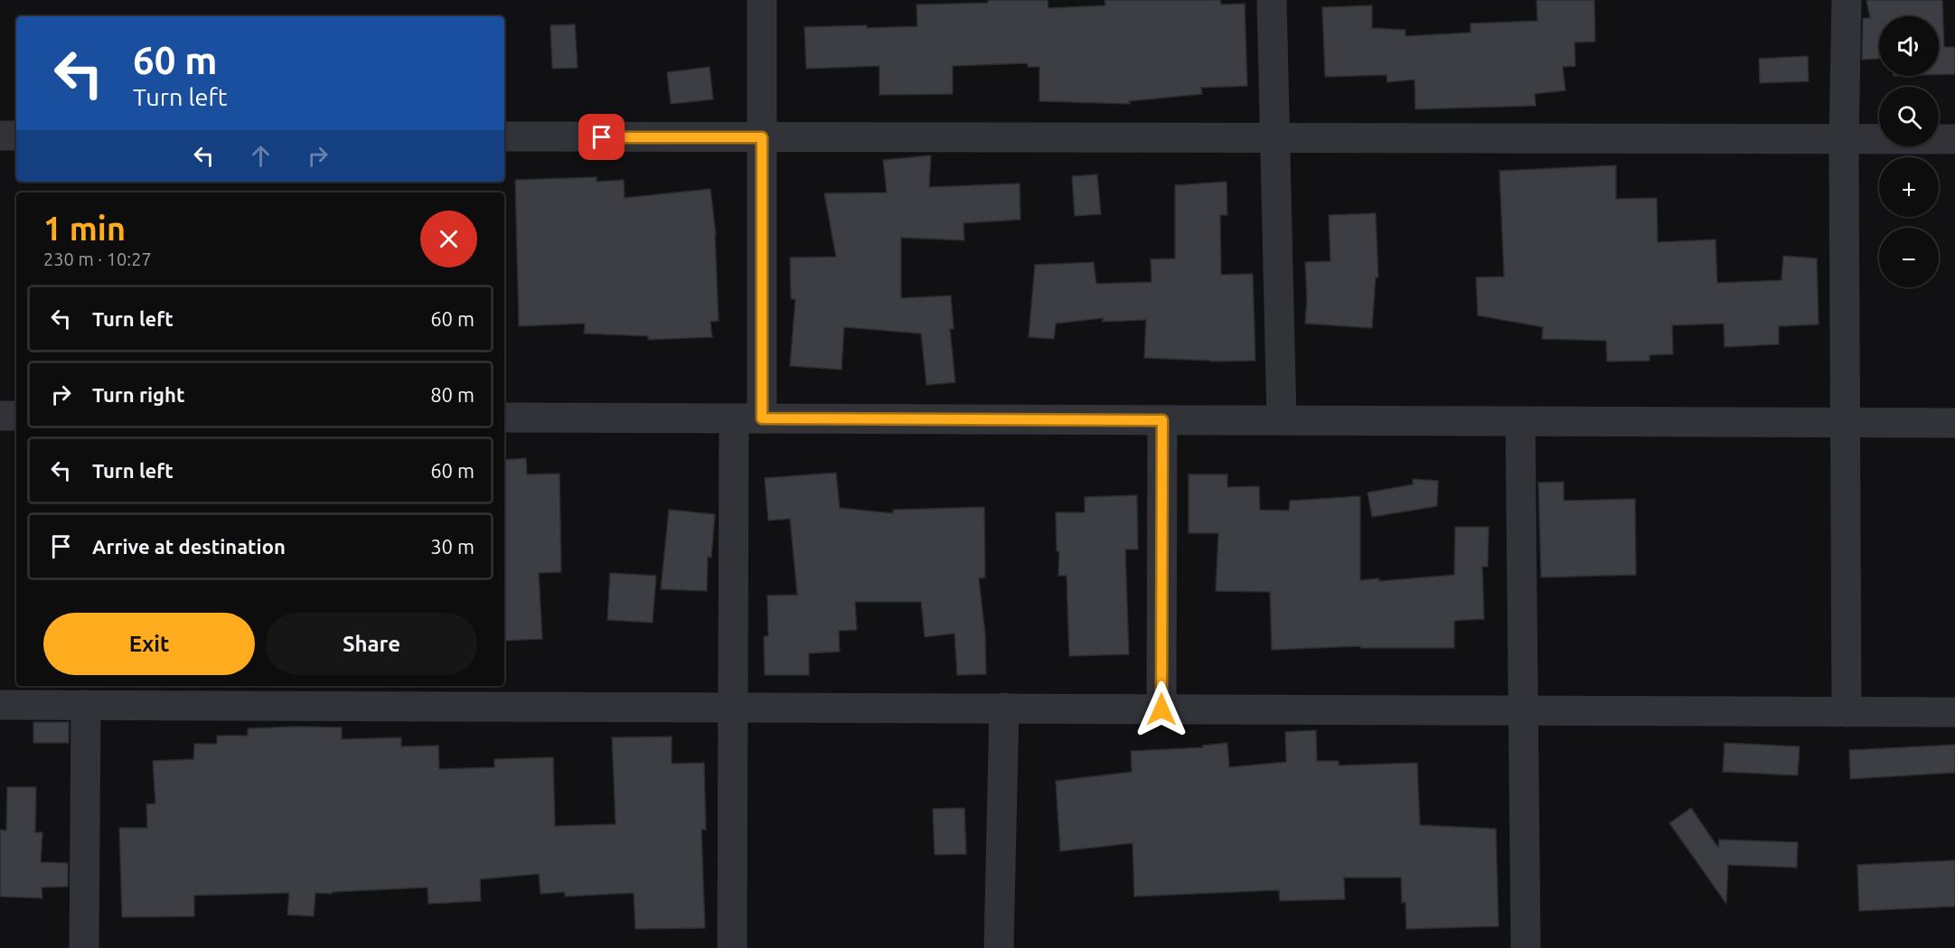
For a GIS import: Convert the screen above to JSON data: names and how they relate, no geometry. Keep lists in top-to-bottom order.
{
  "page": {
    "map_buttons": ["+", "−"],
    "turn": ["60 m", "Turn left"],
    "heading": ["1 min", "230 m · 10:27"],
    "list": [
      {
        "name": "Turn left",
        "value": "60 m"
      },
      {
        "name": "Turn right",
        "value": "80 m"
      },
      {
        "name": "Turn left",
        "value": "60 m"
      },
      {
        "name": "Arrive at destination",
        "value": "30 m"
      }
    ],
    "buttons": ["Exit", "Share"]
  }
}
